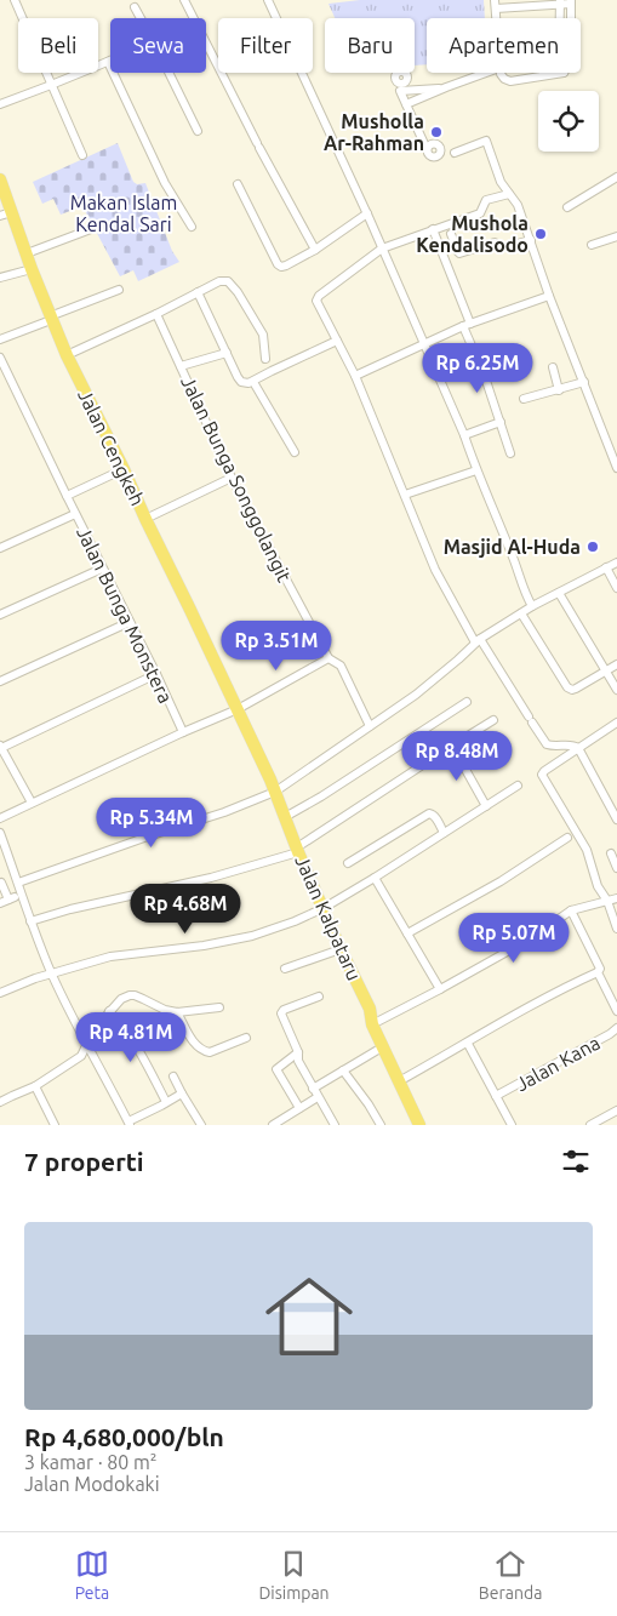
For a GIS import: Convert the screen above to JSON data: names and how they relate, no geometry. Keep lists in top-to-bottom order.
{
  "streets": {
    "main road": ["Jalan Cengkeh", "Jalan Kalpataru"],
    "street": ["Jalan Bunga Songgolangit", "Jalan Bunga Monstera", "Jalan Kana"]
  },
  "crossings": [
    ["Jalan Cengkeh", "Jalan Kalpataru"]
  ],
  "parks": ["Makan Islam Kendal Sari"],
  "places": ["Musholla Ar-Rahman", "Mushola Kendalisodo", "Masjid Al-Huda"],
  "page": {
    "chip": [
      "Beli",
      "Sewa",
      "Filter",
      "Baru",
      "Apartemen"
    ],
    "price": [
      "Rp 6.25M",
      "Rp 3.51M",
      "Rp 8.48M",
      "Rp 5.34M",
      "Rp 4.68M",
      "Rp 5.07M",
      "Rp 4.81M"
    ],
    "heading": "7 properti",
    "list": [
      {
        "name": "Rp 4,680,000/bln",
        "note": "3 kamar · 80 m² · Jalan Modokaki"
      }
    ],
    "tabs": ["Peta", "Disimpan", "Beranda"]
  }
}
